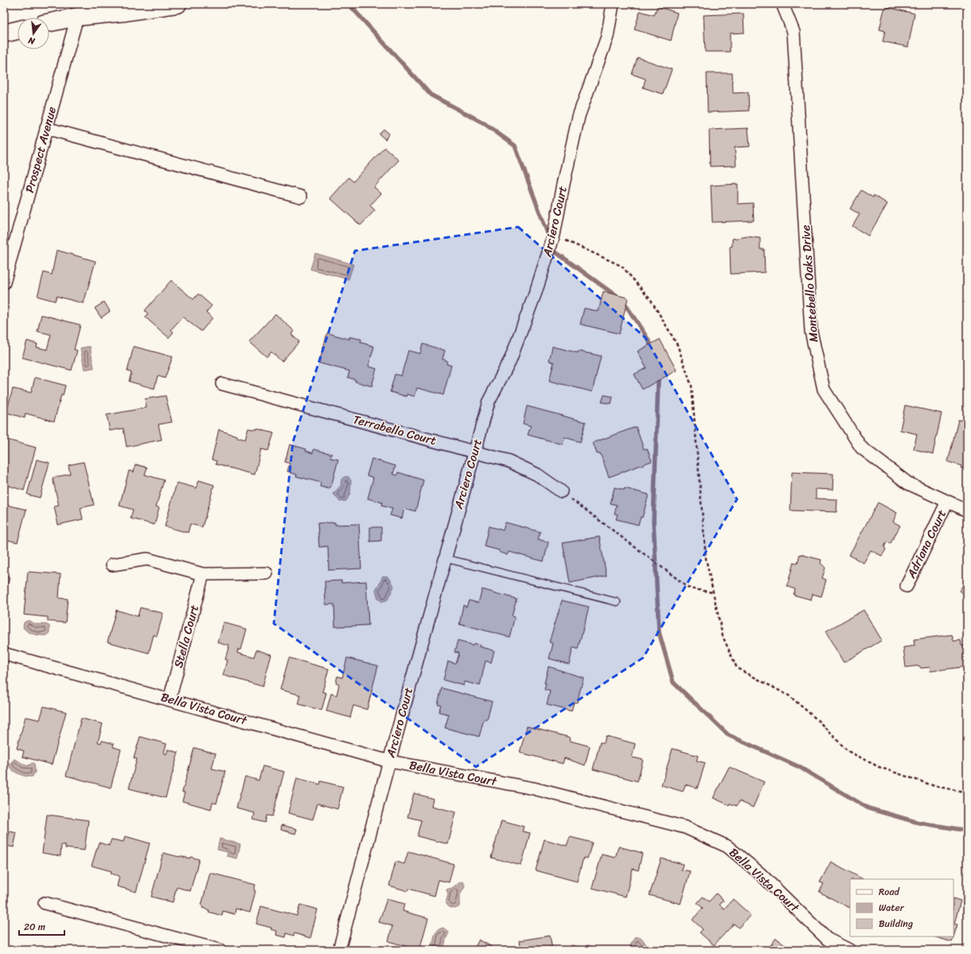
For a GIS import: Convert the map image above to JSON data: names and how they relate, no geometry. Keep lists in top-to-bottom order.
{
  "streets": {
    "street": [
      "Prospect Avenue",
      "Arciero Court",
      "Montebello Oaks Drive",
      "Terrabella Court",
      "Adriana Court",
      "Stella Court",
      "Bella Vista Court"
    ]
  },
  "crossings": [
    ["Arciero Court", "Terrabella Court"],
    ["Arciero Court", "Bella Vista Court"],
    ["Montebello Oaks Drive", "Adriana Court"],
    ["Stella Court", "Bella Vista Court"]
  ],
  "legend": ["Road", "Water", "Building"],
  "scale_bar": "20 m",
  "north": "bottom"
}
